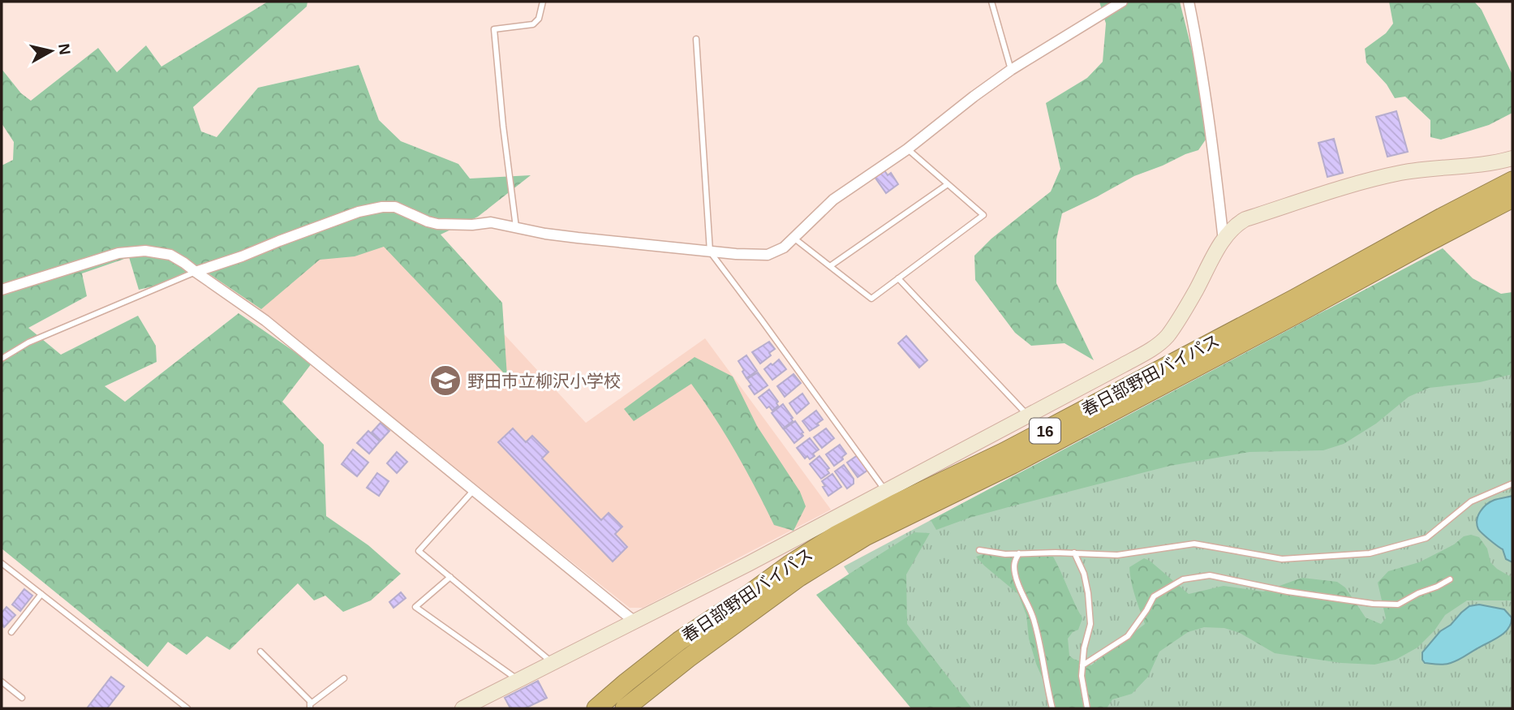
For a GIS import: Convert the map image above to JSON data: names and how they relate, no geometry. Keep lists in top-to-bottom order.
{
  "streets": {
    "highway": ["春日部野田バイパス", "16"]
  },
  "places": {
    "school or university": ["野田市立柳沢小学校"]
  },
  "north": "right"
}
